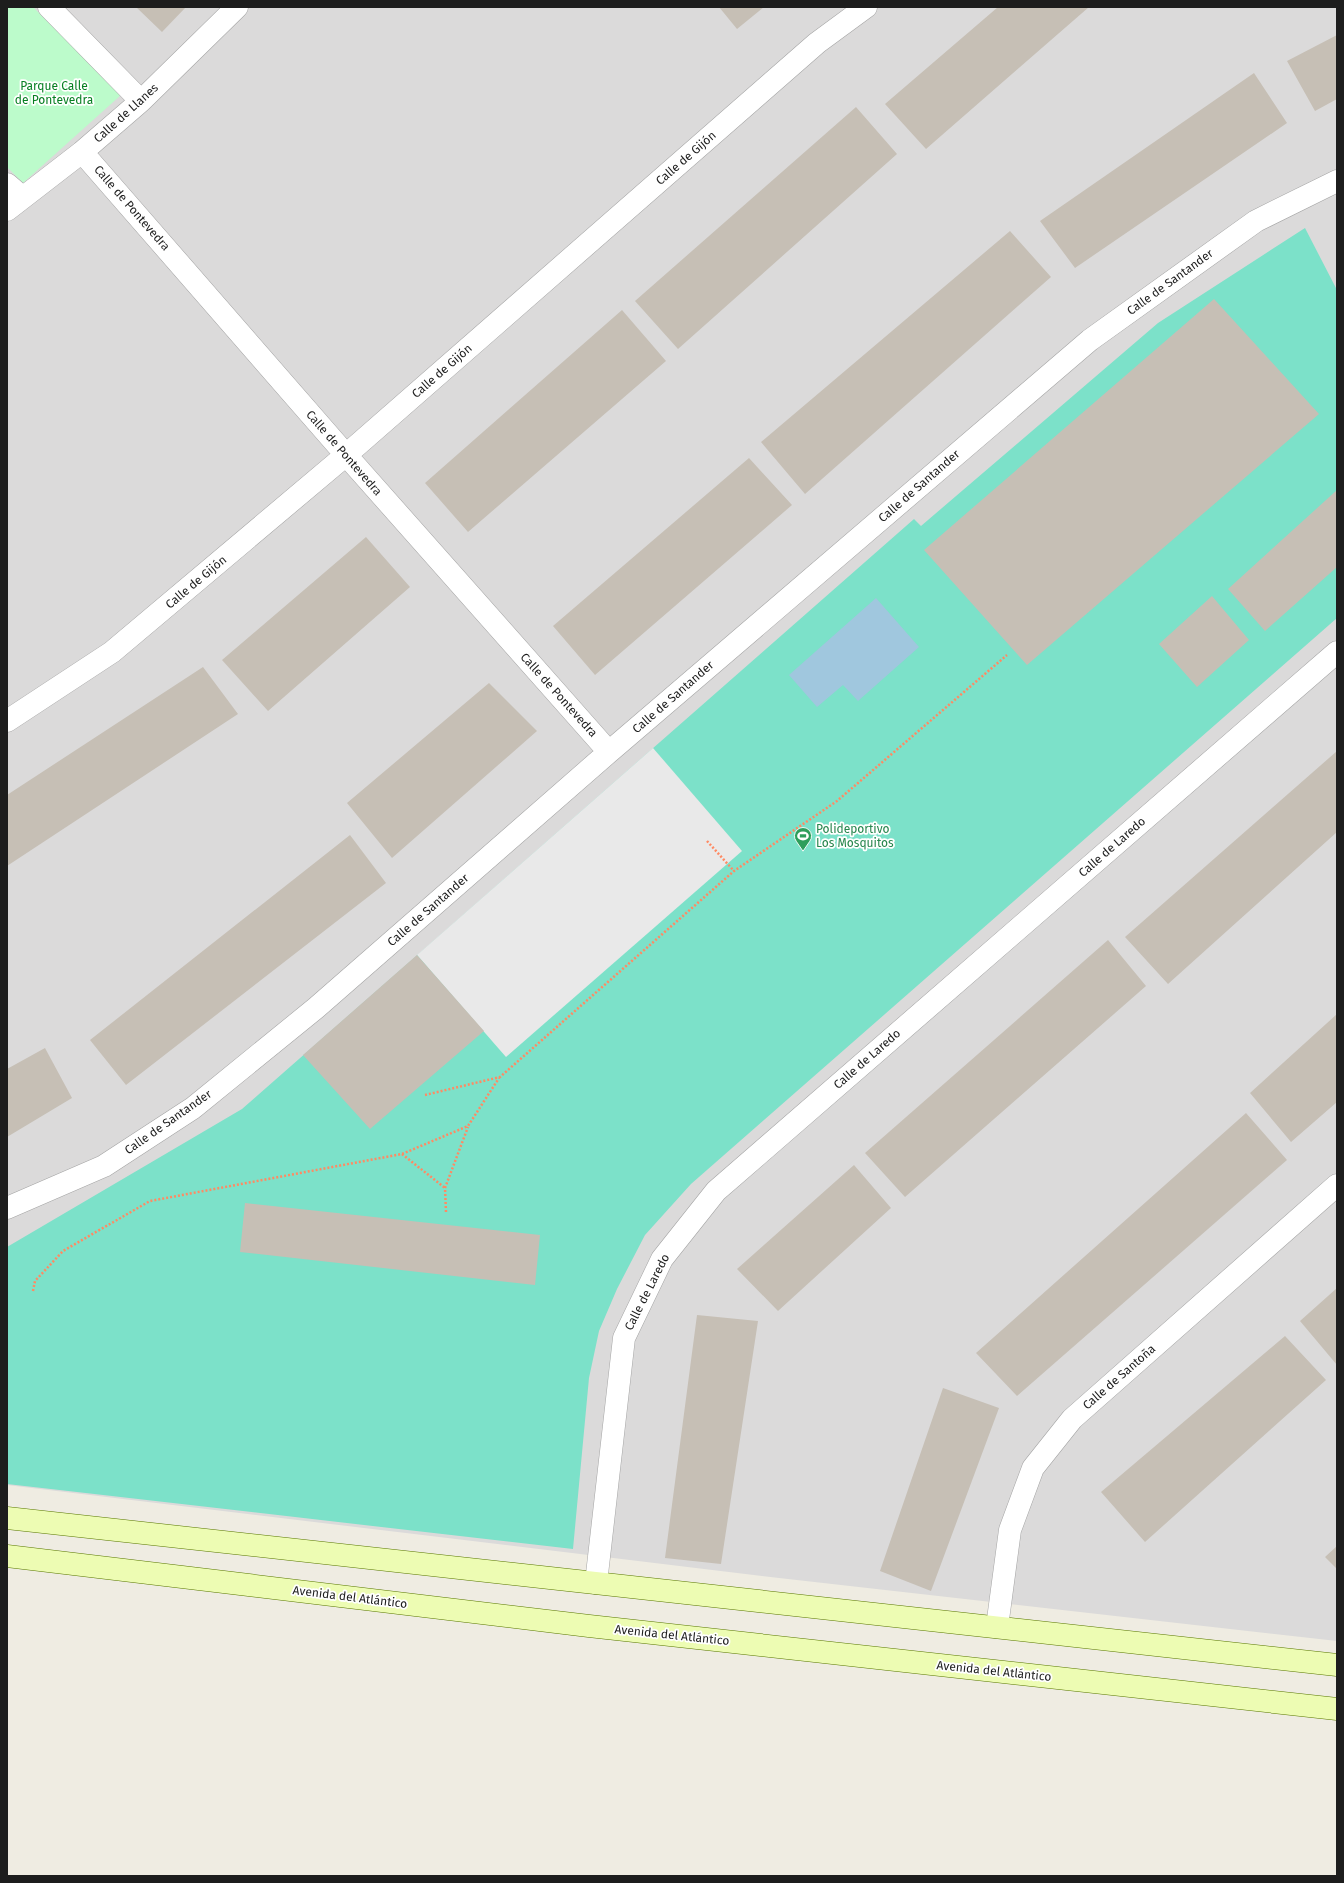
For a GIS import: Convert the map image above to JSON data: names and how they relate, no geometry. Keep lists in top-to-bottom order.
{
  "streets": {
    "street": [
      "Calle de Llanes",
      "Calle de Gijón",
      "Calle de Pontevedra",
      "Calle de Santander",
      "Calle de Laredo",
      "Calle de Santoña",
      "Avenida del Atlántico"
    ]
  },
  "crossings": [
    ["Calle de Llanes", "Calle de Pontevedra"],
    ["Calle de Gijón", "Calle de Pontevedra"],
    ["Calle de Pontevedra", "Calle de Santander"]
  ],
  "parks": ["Parque Calle de Pontevedra"],
  "places": {
    "sports": ["Polideportivo Los Mosquitos"]
  }
}
